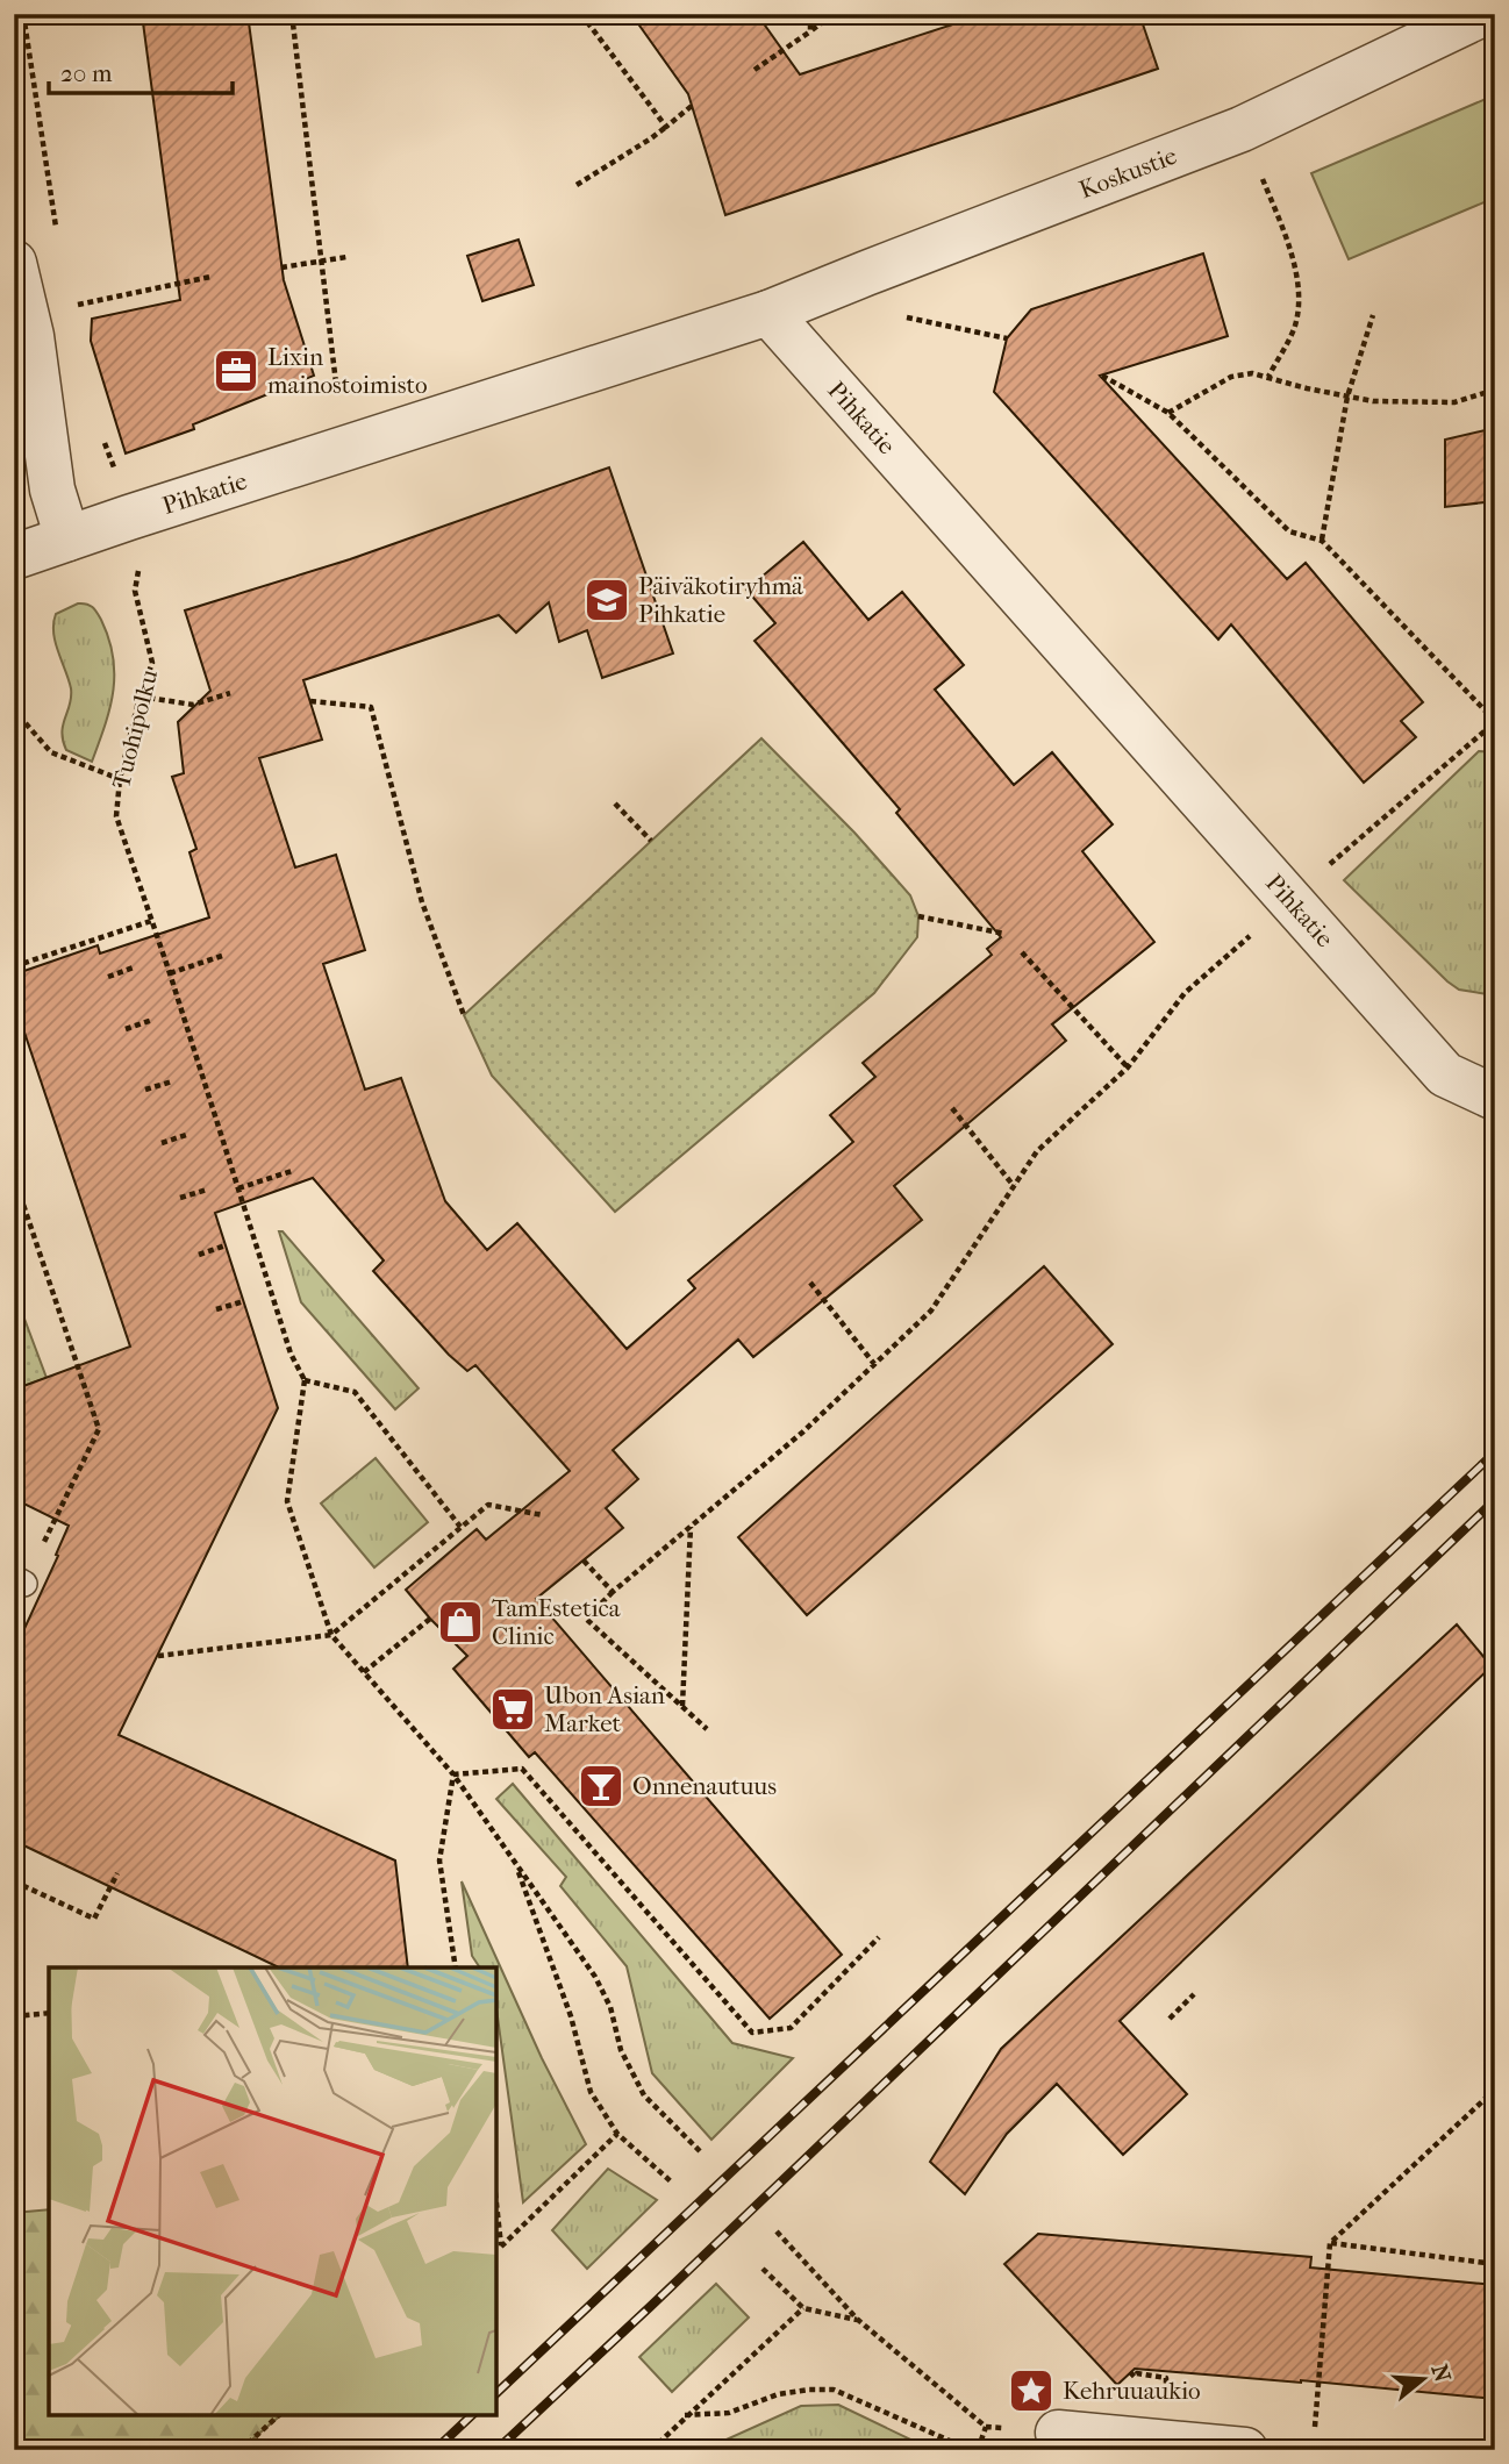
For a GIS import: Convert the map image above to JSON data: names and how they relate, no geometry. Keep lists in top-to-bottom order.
{
  "streets": {
    "street": ["Koskustie", "Pihkatie"],
    "path": ["Tuohipolku"]
  },
  "crossings": [
    ["Koskustie", "Pihkatie"],
    ["Pihkatie", "Tuohipolku"]
  ],
  "places": {
    "office": ["Lixin mainostoimisto"],
    "school or university": ["Päiväkotiryhmä Pihkatie"],
    "shop": ["TamEstetica Clinic"],
    "supermarket": ["Ubon Asian Market"],
    "bar": ["Onnenautuus"],
    "place": ["Kehruuaukio"]
  },
  "scale_bar": "20 m",
  "north": "right"
}
